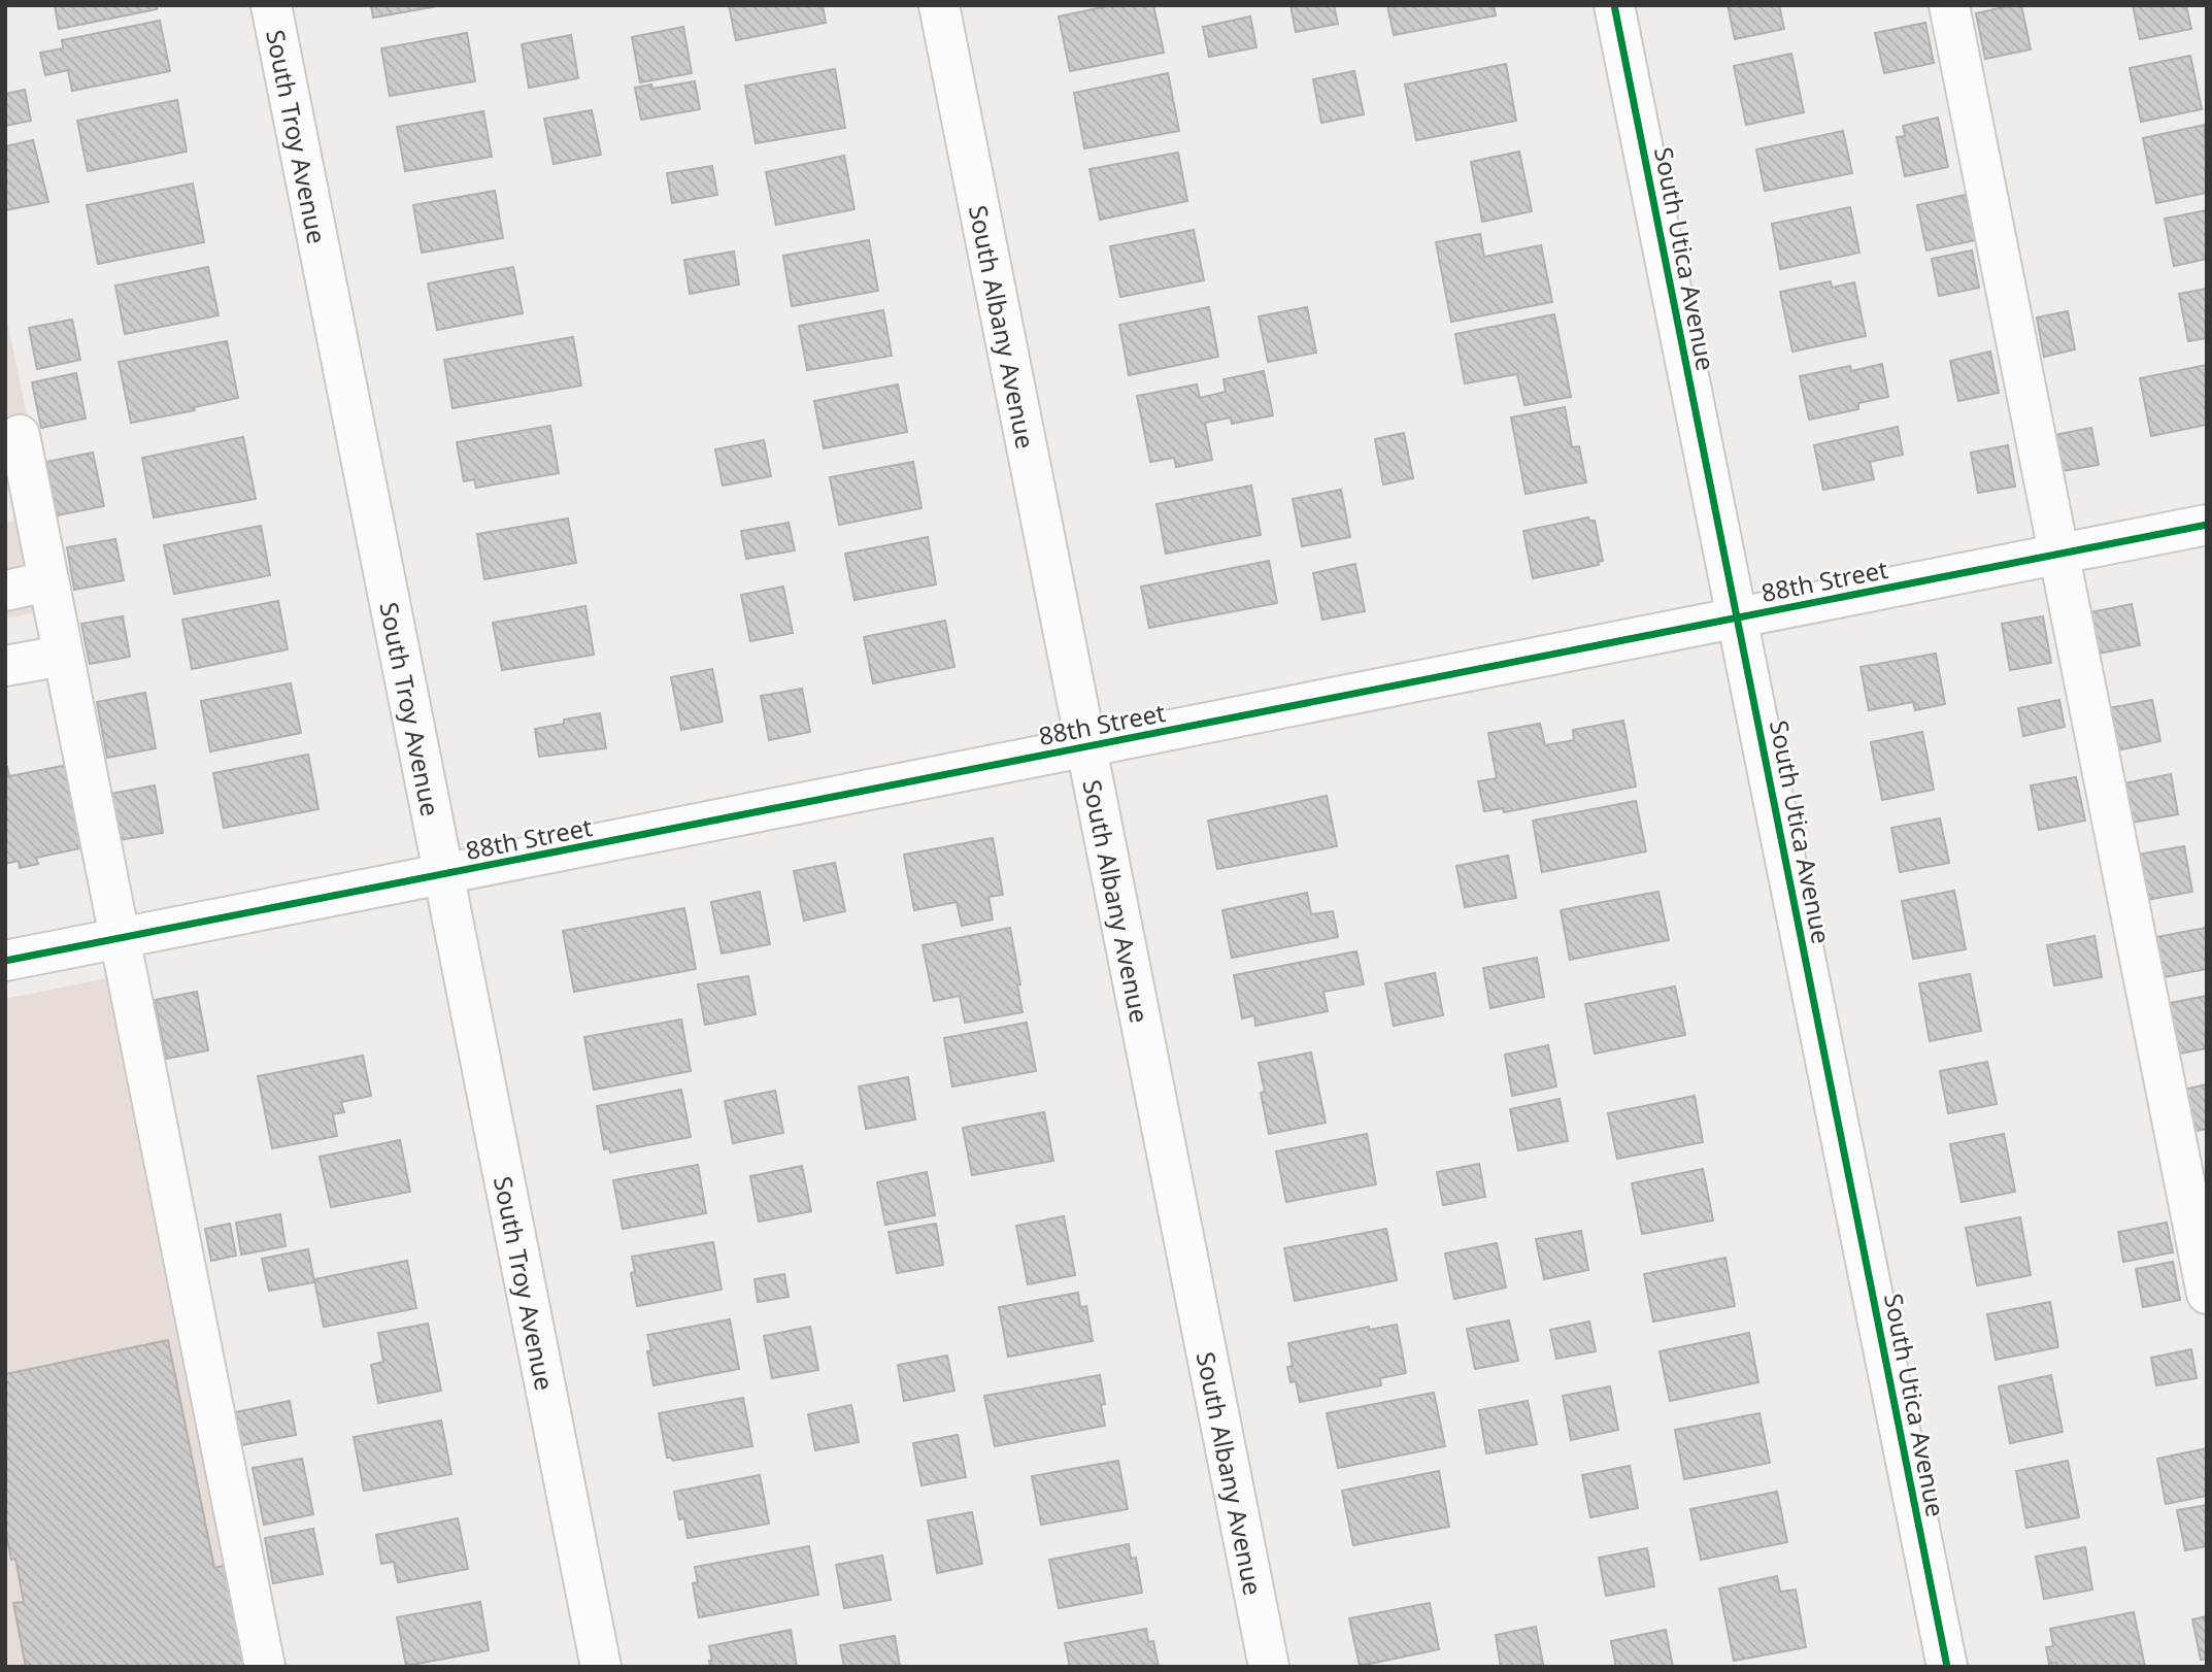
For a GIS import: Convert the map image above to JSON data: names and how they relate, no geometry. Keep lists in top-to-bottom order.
{
  "streets": {
    "street": [
      "South Troy Avenue",
      "South Utica Avenue",
      "South Albany Avenue",
      "88th Street"
    ]
  },
  "crossings": [
    ["South Troy Avenue", "88th Street"],
    ["South Utica Avenue", "88th Street"],
    ["South Albany Avenue", "88th Street"]
  ]
}
